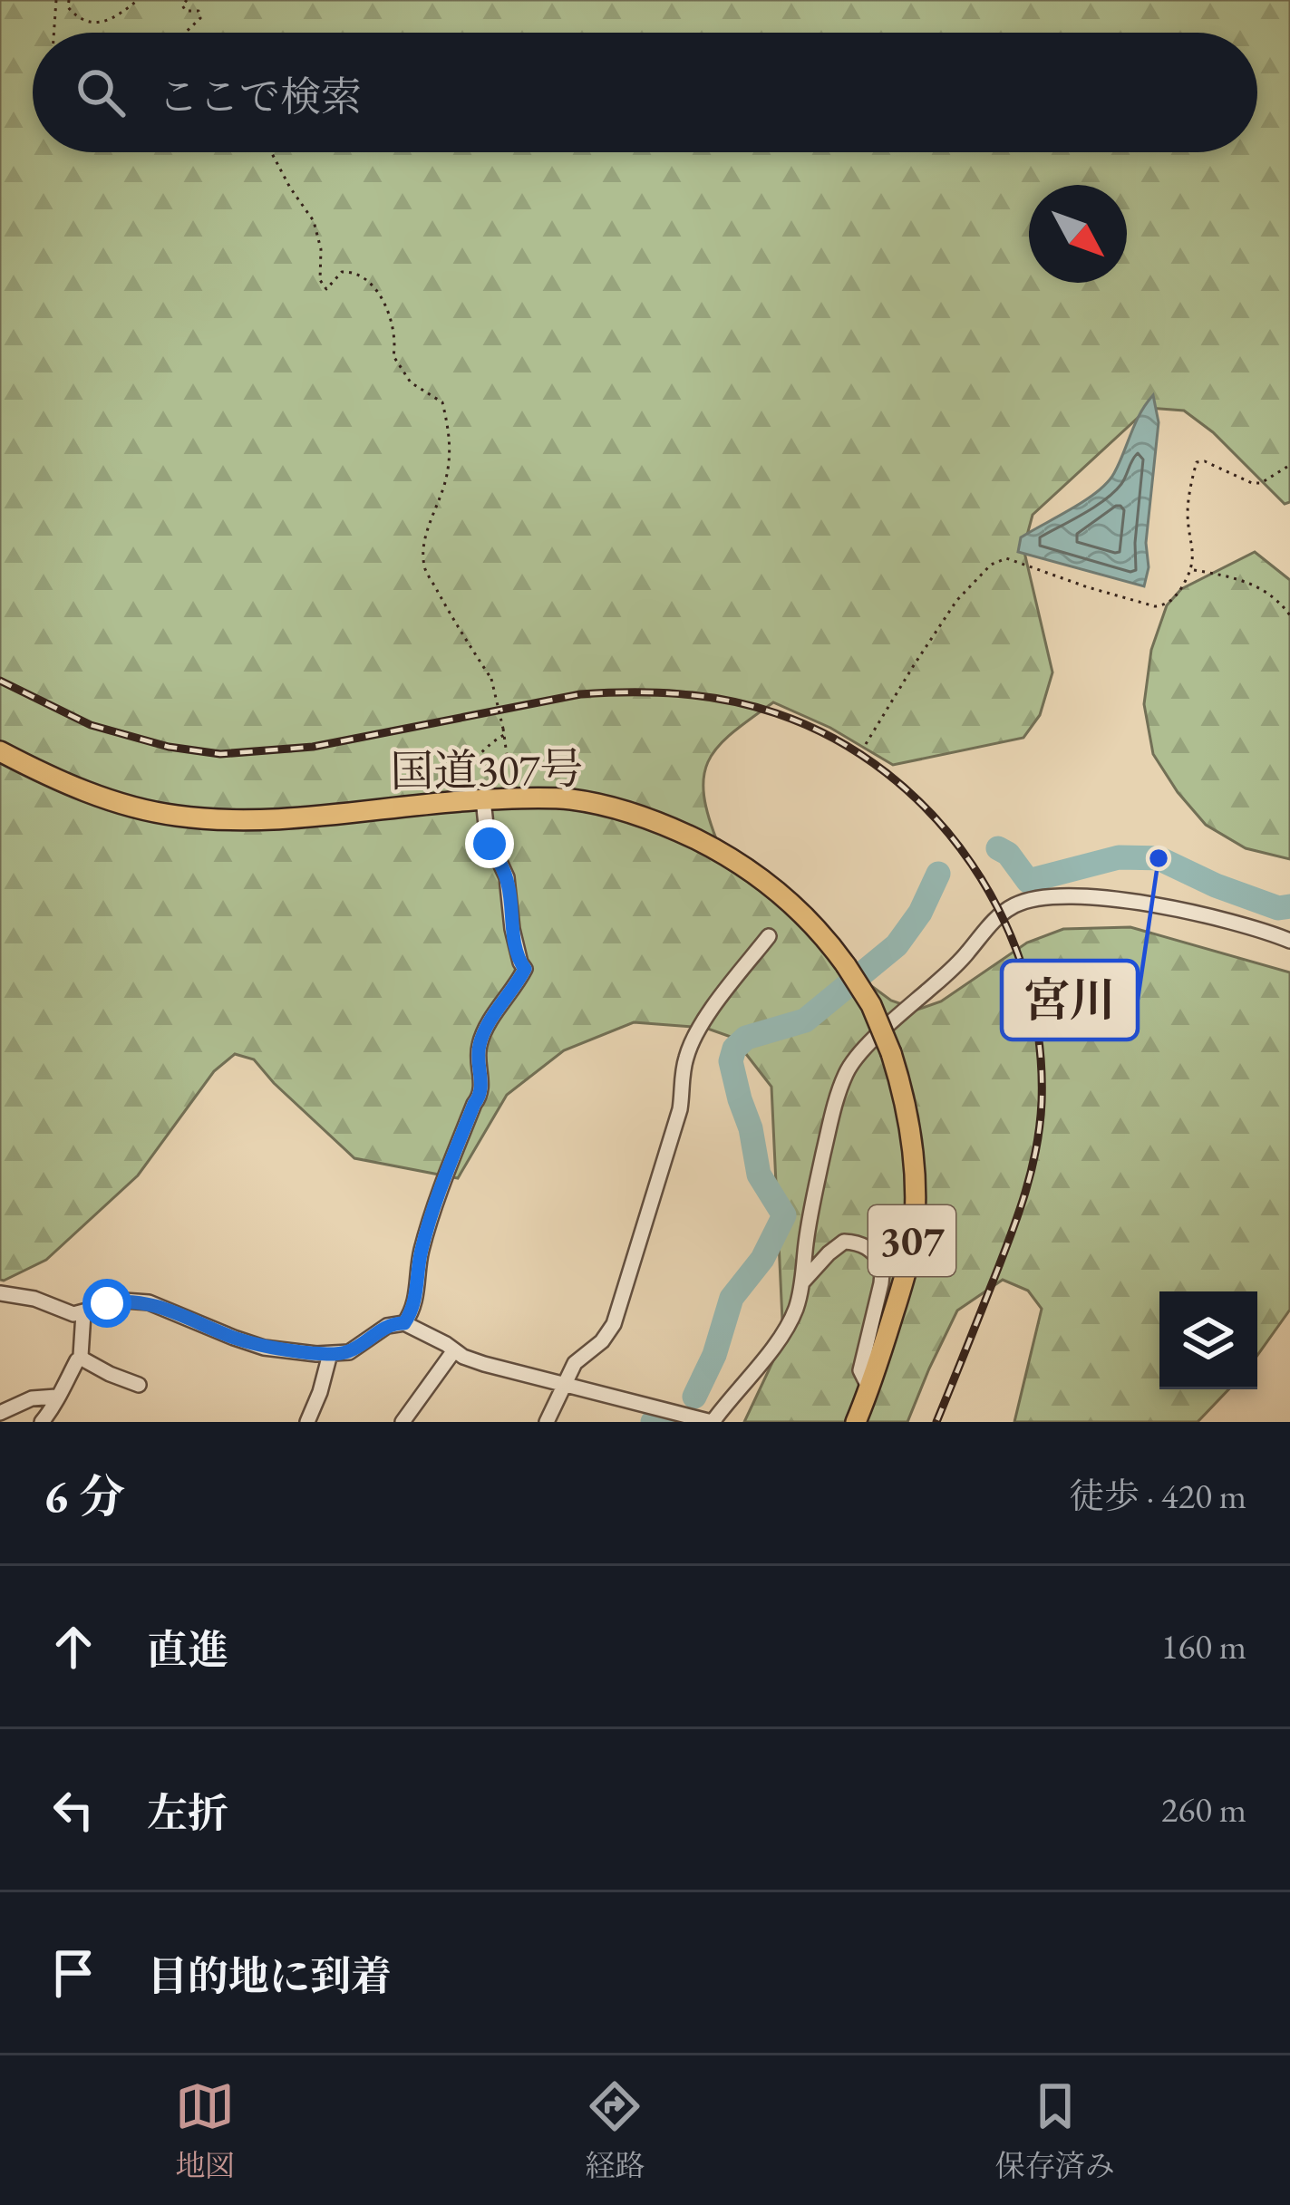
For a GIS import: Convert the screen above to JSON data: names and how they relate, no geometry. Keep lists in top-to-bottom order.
{
  "streets": {
    "highway": ["国道307号", "307"]
  },
  "places": ["宮川"],
  "north": "bottom right",
  "page": {
    "search": "ここで検索",
    "heading": ["6 分", "徒歩 · 420 m"],
    "list": [
      ["直進", "160 m"],
      ["左折", "260 m"],
      "目的地に到着"
    ],
    "nav": ["地図", "経路", "保存済み"]
  }
}
